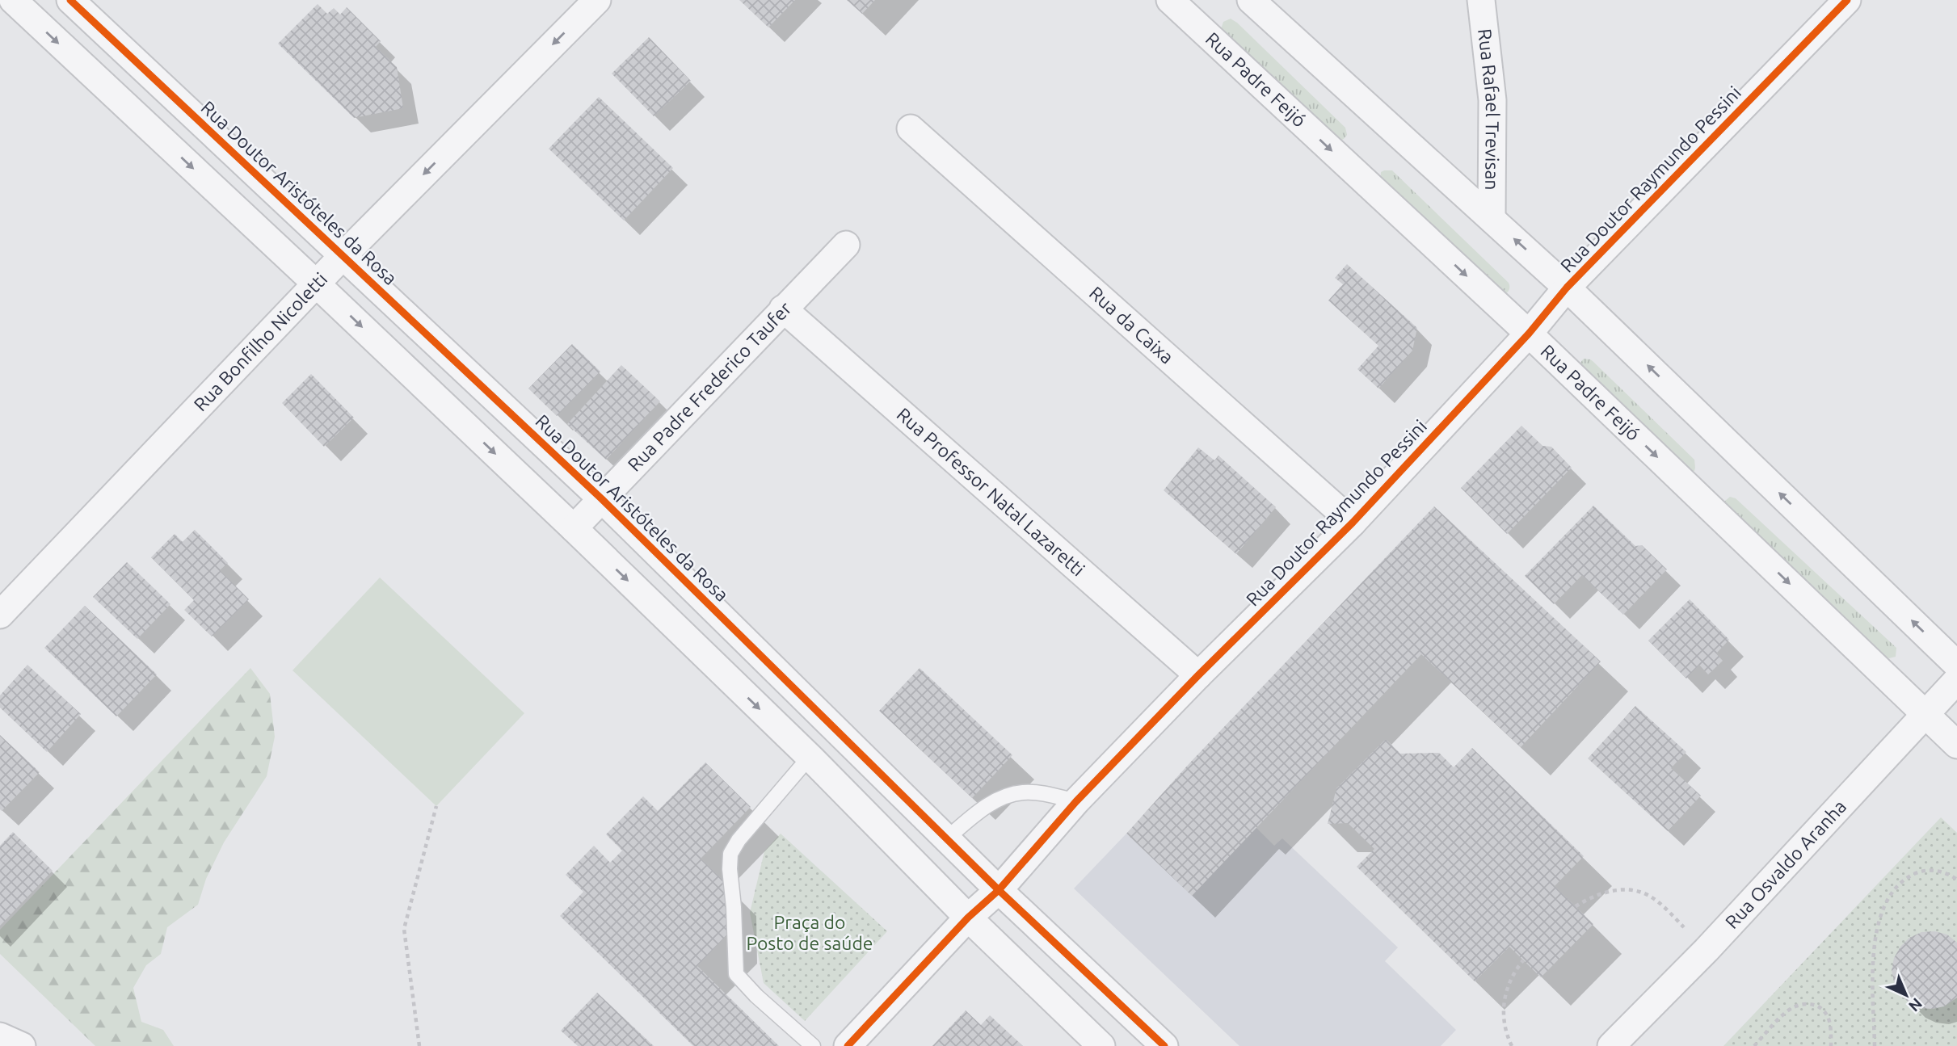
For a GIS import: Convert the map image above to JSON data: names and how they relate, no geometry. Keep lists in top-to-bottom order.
{
  "streets": {
    "street": [
      "Rua Padre Feijó",
      "Rua Rafael Trevisan",
      "Rua Doutor Raymundo Pessini",
      "Rua Doutor Aristóteles da Rosa",
      "Rua da Caixa",
      "Rua Bonfilho Nicoletti",
      "Rua Padre Frederico Taufer",
      "Rua Professor Natal Lazaretti",
      "Rua Osvaldo Aranha"
    ]
  },
  "crossings": [
    ["Rua Padre Feijó", "Rua Doutor Raymundo Pessini"],
    ["Rua Padre Feijó", "Rua Osvaldo Aranha"],
    ["Rua Doutor Raymundo Pessini", "Rua Doutor Aristóteles da Rosa"],
    ["Rua Doutor Raymundo Pessini", "Rua da Caixa"],
    ["Rua Doutor Raymundo Pessini", "Rua Professor Natal Lazaretti"],
    ["Rua Doutor Aristóteles da Rosa", "Rua Bonfilho Nicoletti"],
    ["Rua Doutor Aristóteles da Rosa", "Rua Padre Frederico Taufer"],
    ["Rua Padre Frederico Taufer", "Rua Professor Natal Lazaretti"]
  ],
  "one_way": ["Rua Bonfilho Nicoletti"],
  "parks": ["Praça do Posto de saúde"],
  "north": "bottom right"
}
